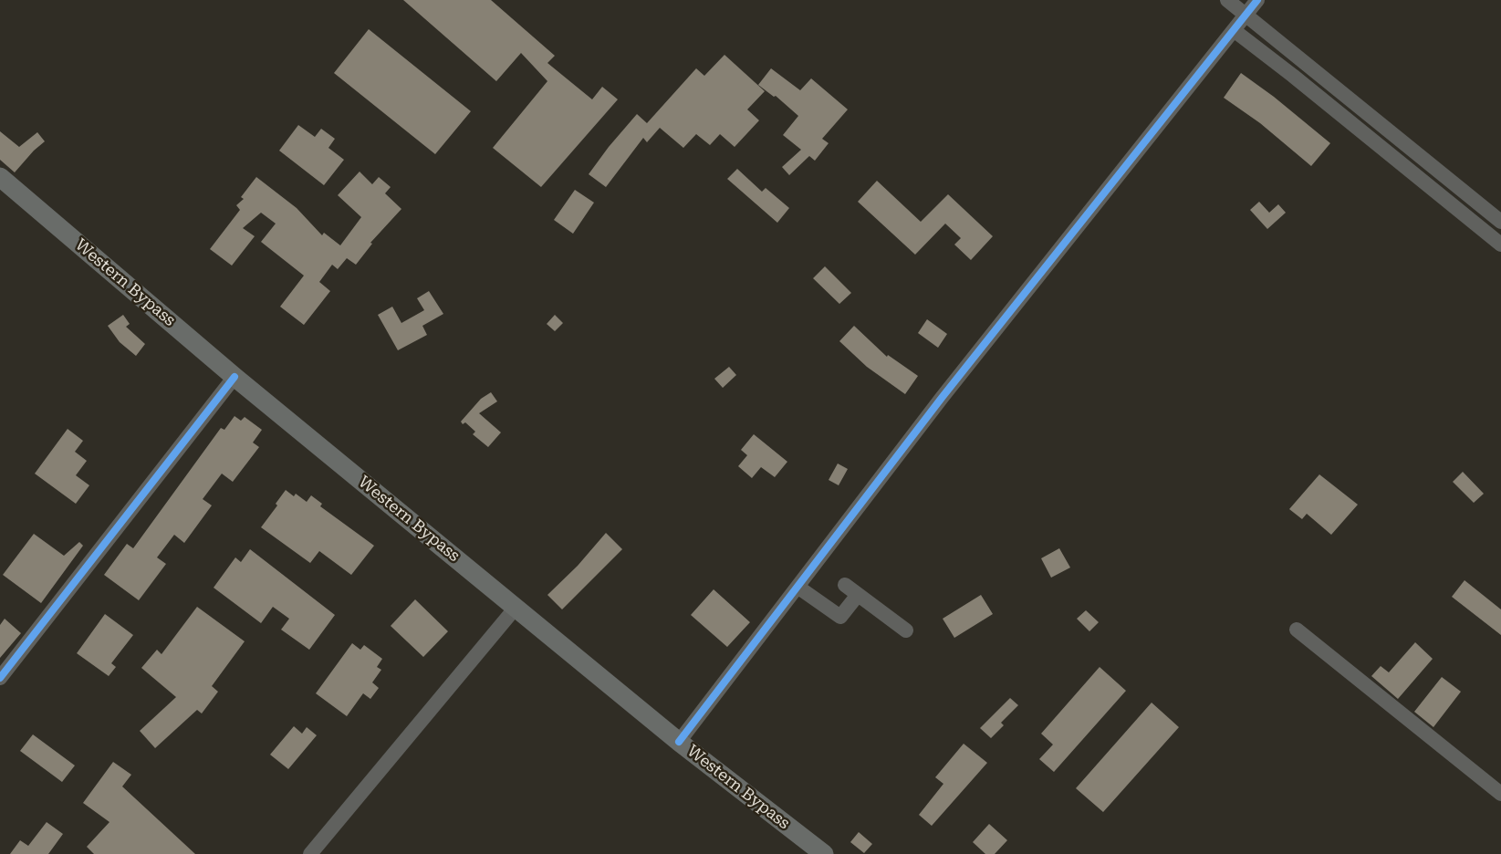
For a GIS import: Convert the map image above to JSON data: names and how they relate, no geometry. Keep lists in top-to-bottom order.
{
  "streets": {
    "main road": ["Western Bypass"]
  }
}
